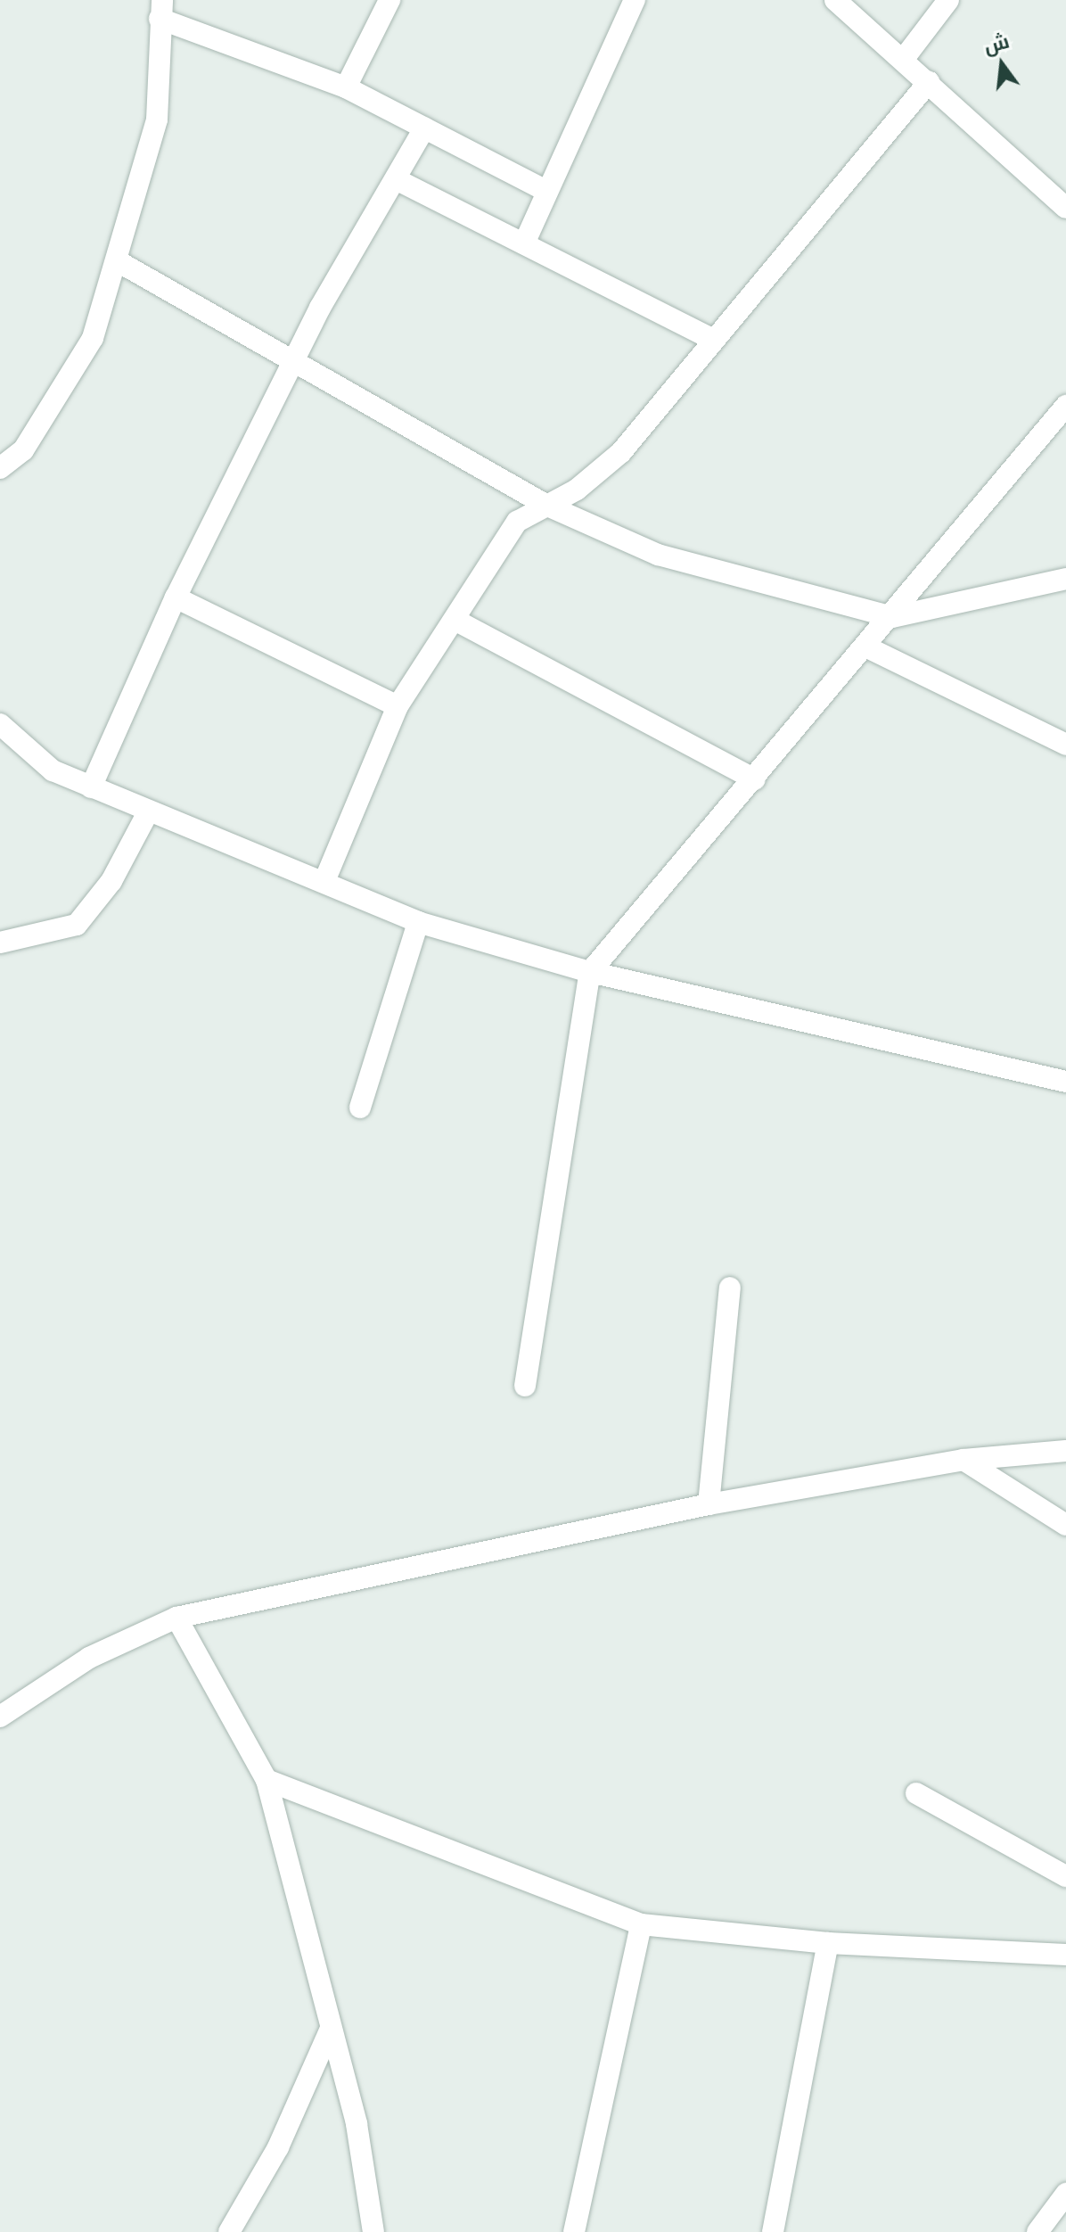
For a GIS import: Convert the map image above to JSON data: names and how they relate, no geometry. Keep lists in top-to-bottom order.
{
  "north": "top"
}
